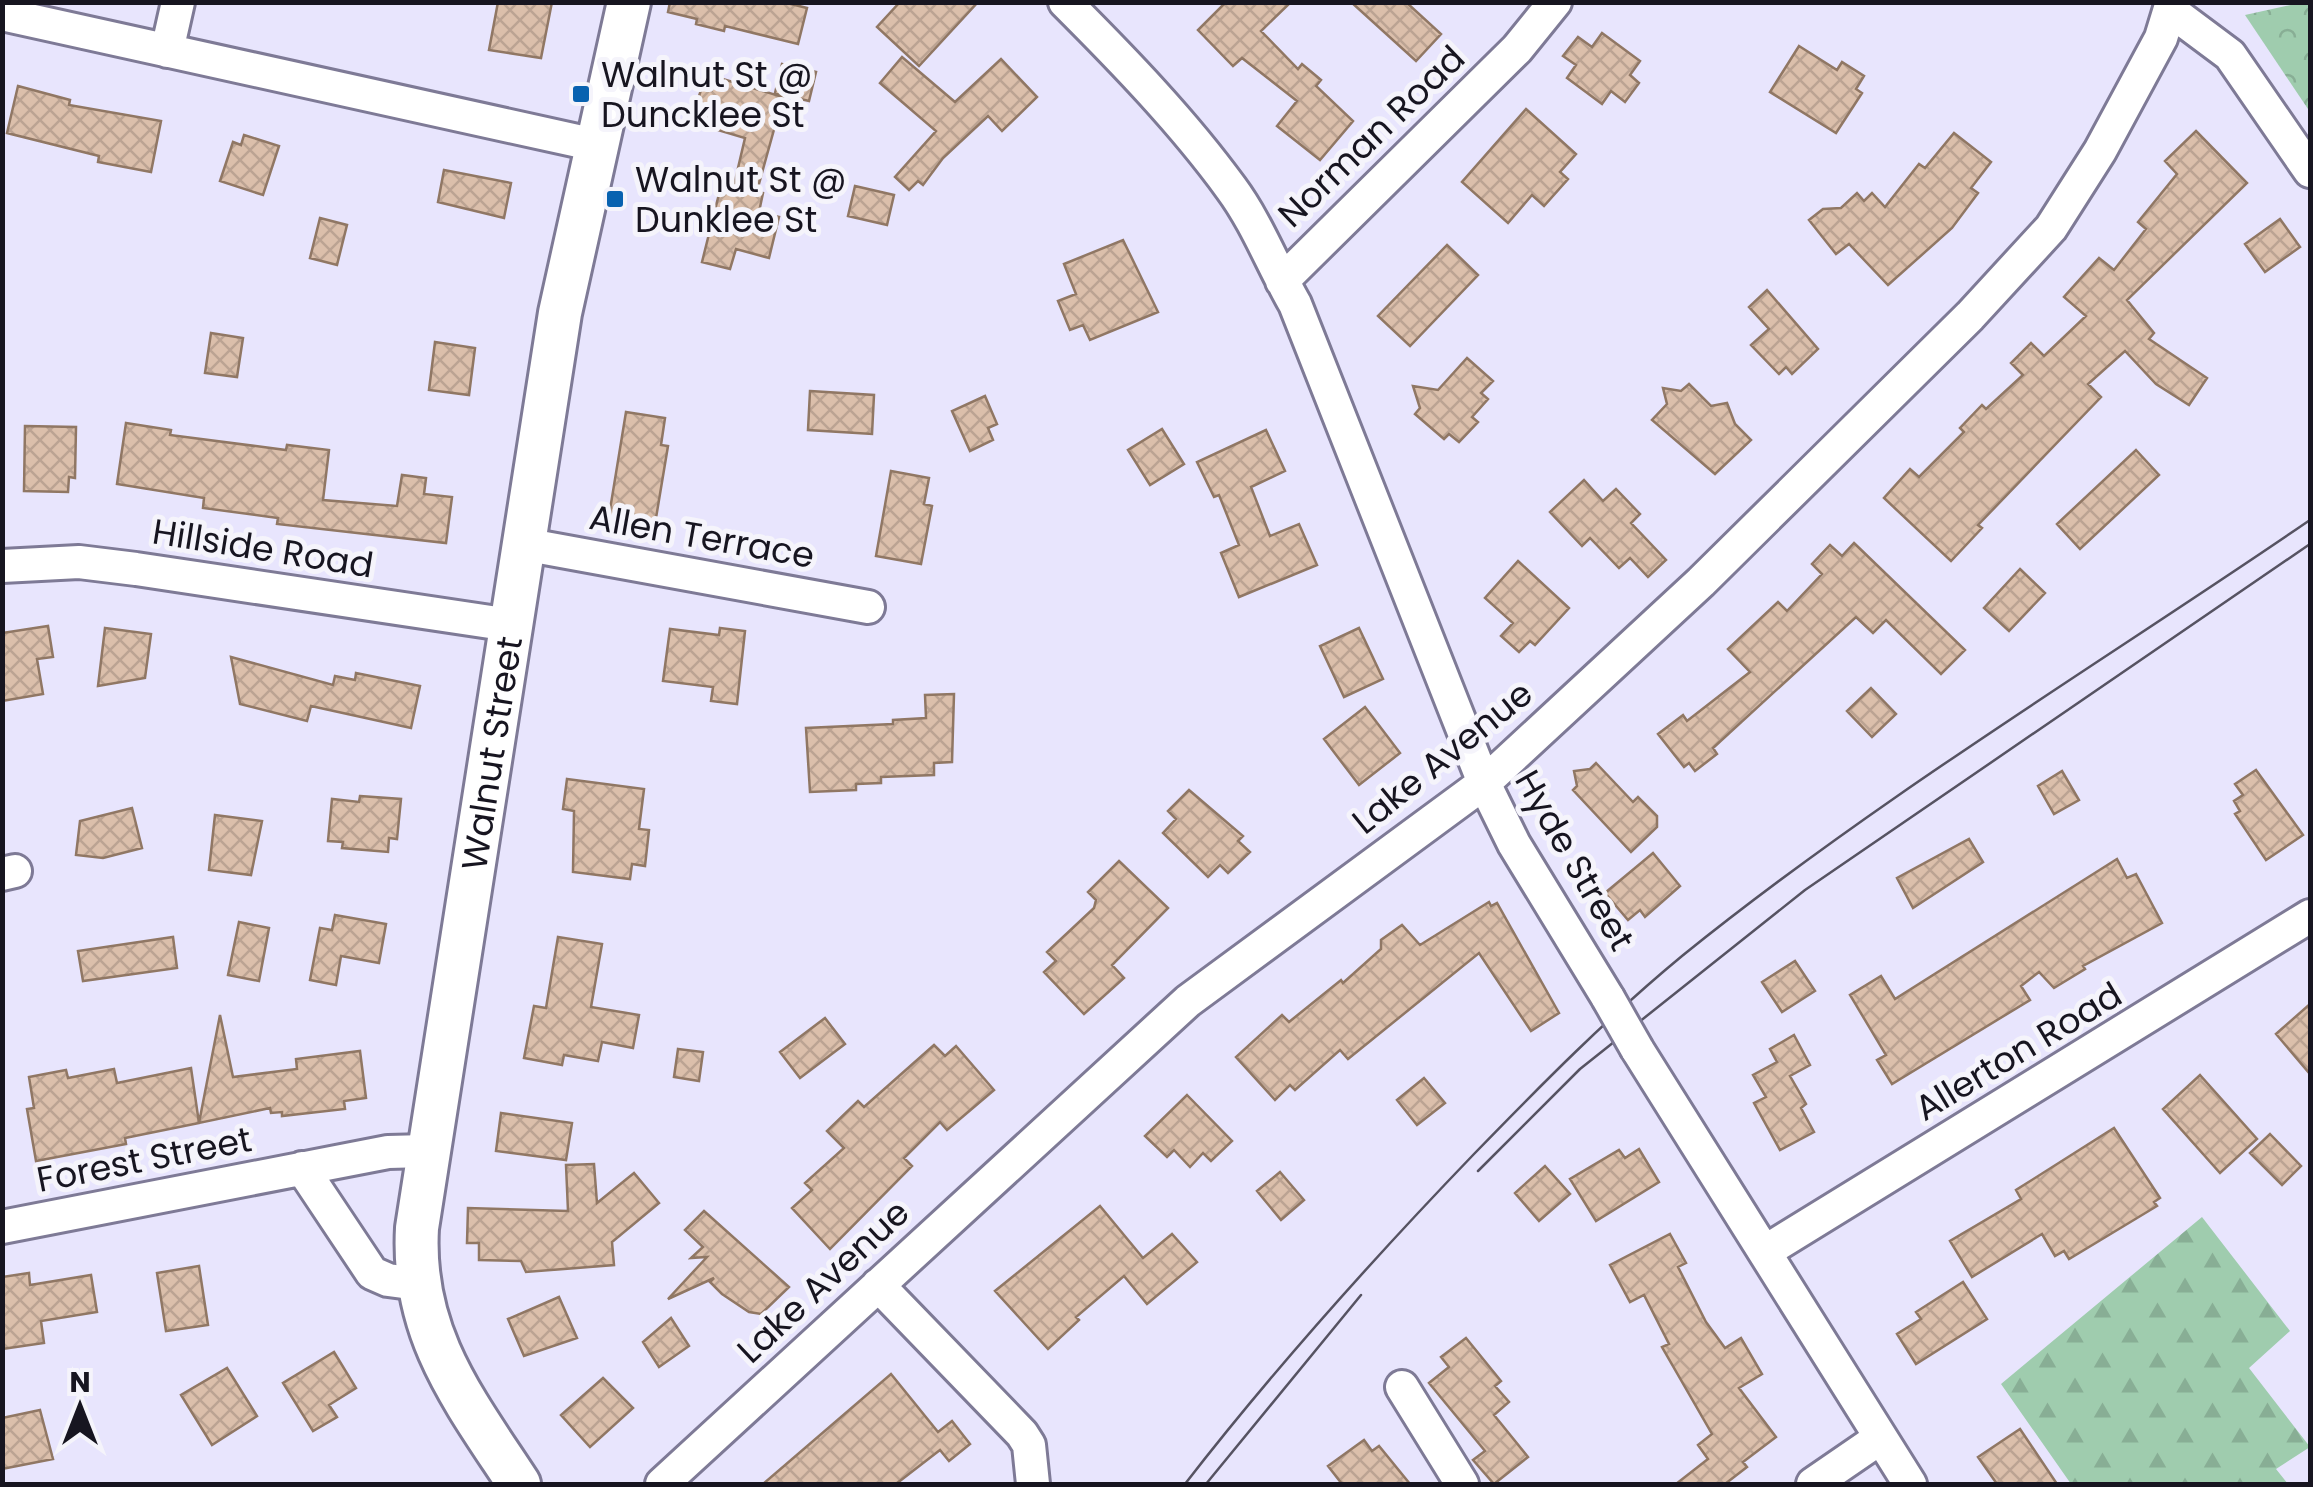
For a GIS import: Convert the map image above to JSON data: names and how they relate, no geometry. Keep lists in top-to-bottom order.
{
  "streets": {
    "main road": ["Walnut Street"],
    "street": [
      "Norman Road",
      "Allen Terrace",
      "Hillside Road",
      "Lake Avenue",
      "Hyde Street",
      "Allerton Road",
      "Forest Street"
    ]
  },
  "crossings": [
    ["Norman Road", "Hyde Street"],
    ["Allen Terrace", "Walnut Street"],
    ["Hillside Road", "Walnut Street"],
    ["Walnut Street", "Forest Street"],
    ["Lake Avenue", "Hyde Street"],
    ["Hyde Street", "Allerton Road"]
  ],
  "places": {
    "transit": ["Walnut St @ Duncklee St", "Walnut St @ Dunklee St"]
  },
  "north": "top"
}
